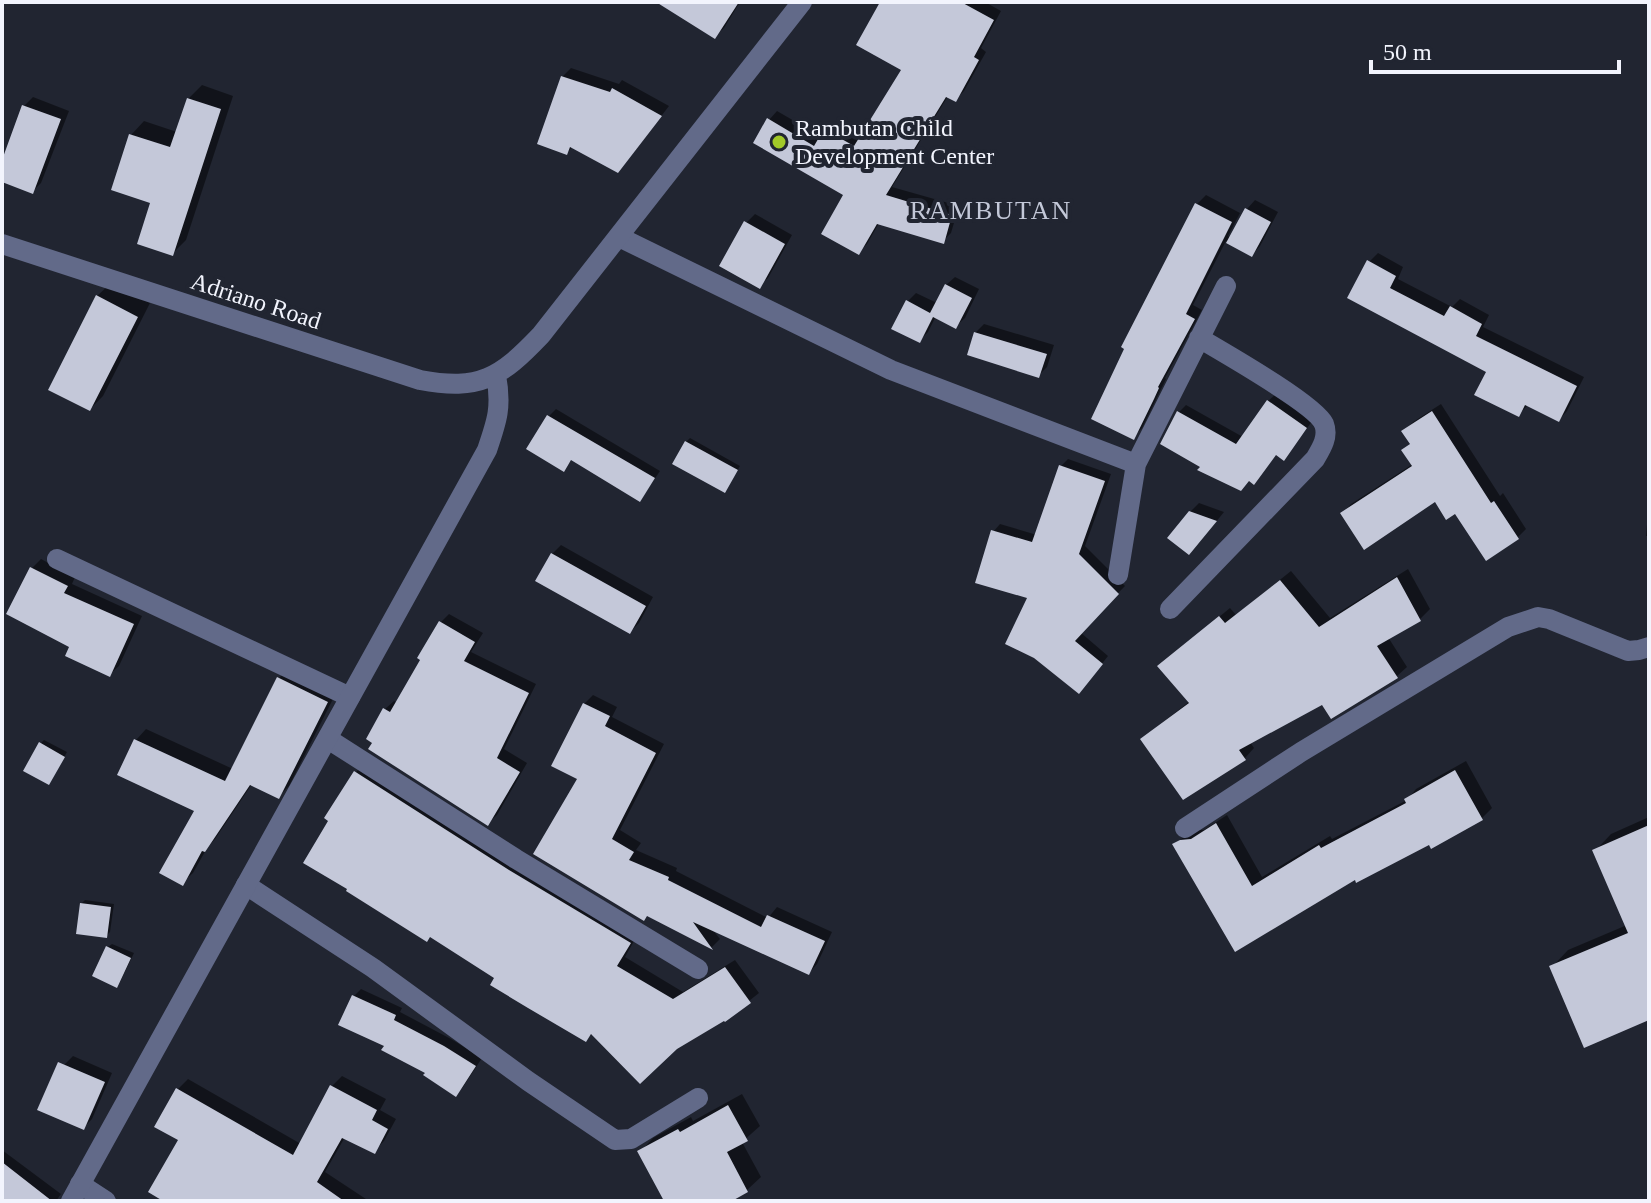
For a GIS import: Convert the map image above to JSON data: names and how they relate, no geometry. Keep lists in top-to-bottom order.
{
  "streets": {
    "street": ["Adriano Road"]
  },
  "districts": ["RAMBUTAN"],
  "places": ["Rambutan Child Development Center"],
  "scale_bar": "50 m"
}
